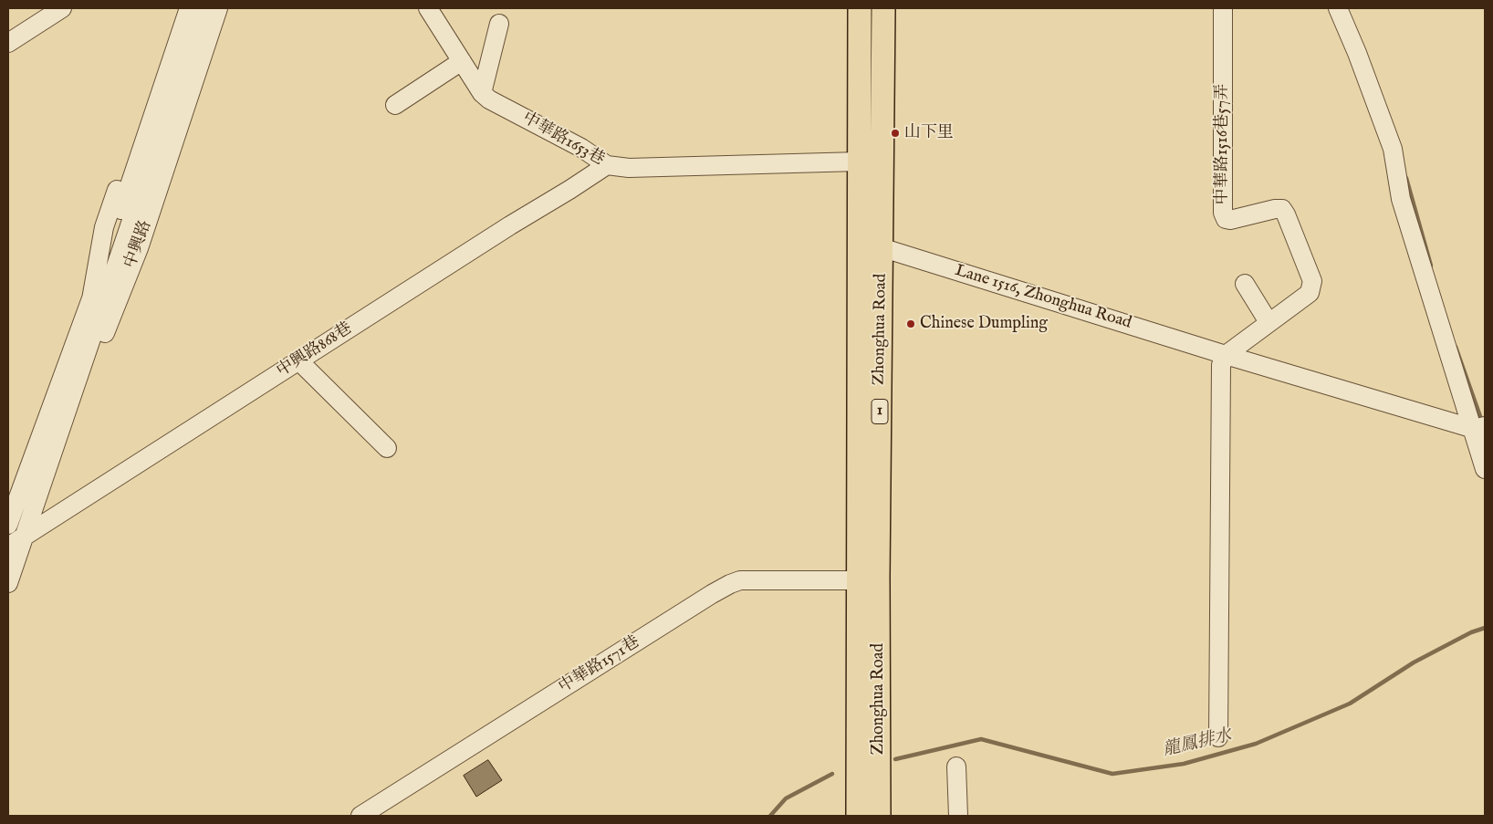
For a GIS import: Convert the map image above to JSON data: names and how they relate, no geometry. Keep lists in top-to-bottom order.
{
  "streets": {
    "main road": ["Zhonghua Road", "1"],
    "street": [
      "中華路1653巷",
      "中華路1516巷57弄",
      "中興路",
      "Lane 1516, Zhonghua Road",
      "中興路868巷",
      "中華路1571巷"
    ]
  },
  "crossings": [
    ["中華路1653巷", "Zhonghua Road"],
    ["中華路1653巷", "中興路868巷"],
    ["中華路1516巷57弄", "Lane 1516, Zhonghua Road"],
    ["中興路", "中興路868巷"],
    ["Lane 1516, Zhonghua Road", "Zhonghua Road"],
    ["Zhonghua Road", "中華路1571巷"]
  ],
  "water": ["龍鳳排水"],
  "places": ["山下里", "Chinese Dumpling"]
}
